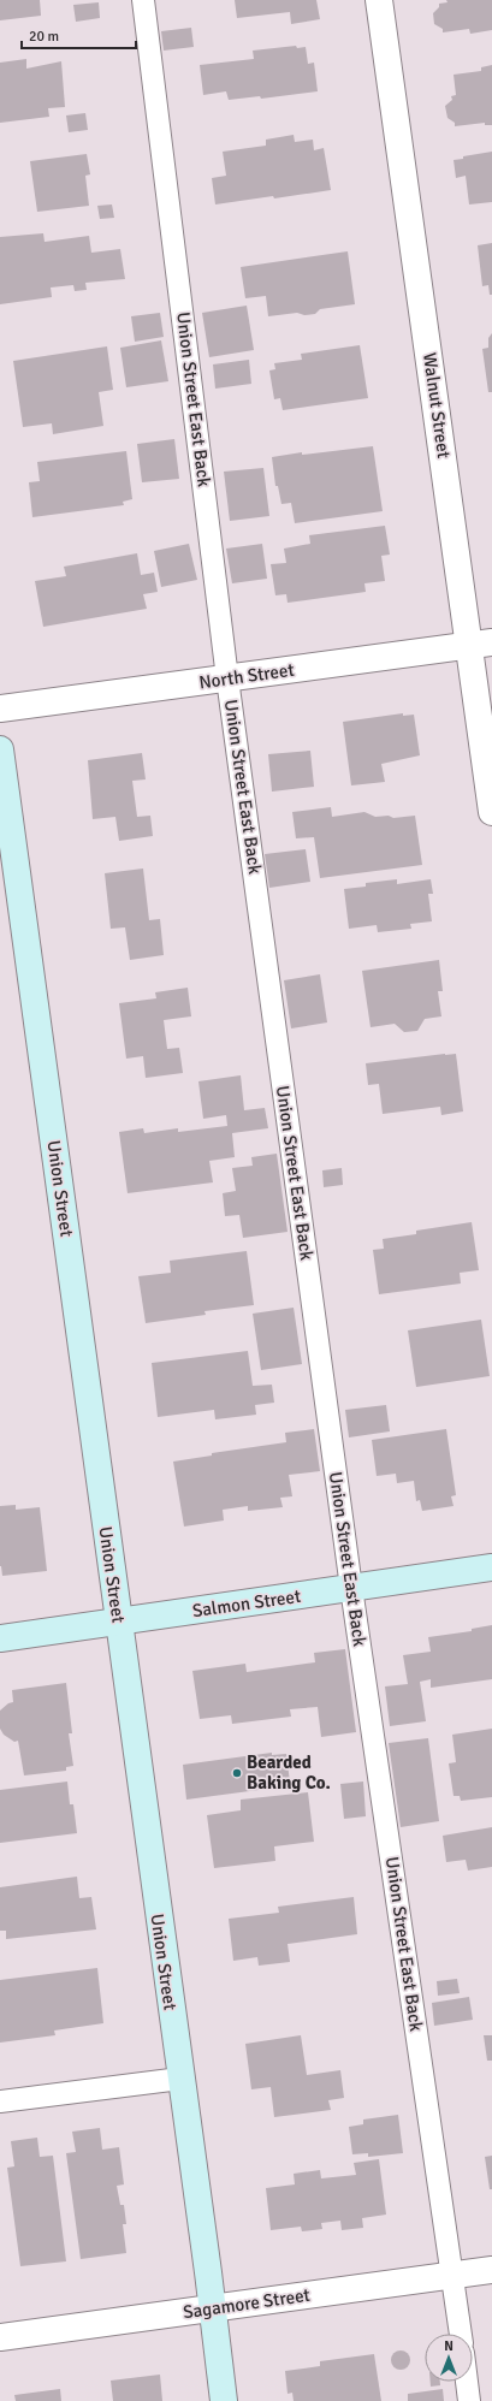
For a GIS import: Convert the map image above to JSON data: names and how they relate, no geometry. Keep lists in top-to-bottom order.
{
  "streets": {
    "street": [
      "Walnut Street",
      "North Street",
      "Union Street",
      "Salmon Street",
      "Sagamore Street"
    ],
    "lane": ["Union Street East Back"]
  },
  "crossings": [
    ["Union Street East Back", "North Street"],
    ["Union Street East Back", "Salmon Street"],
    ["Union Street East Back", "Sagamore Street"],
    ["Walnut Street", "North Street"],
    ["Union Street", "Salmon Street"],
    ["Union Street", "Sagamore Street"]
  ],
  "places": ["Bearded Baking Co."],
  "scale_bar": "20 m",
  "north": "top"
}
